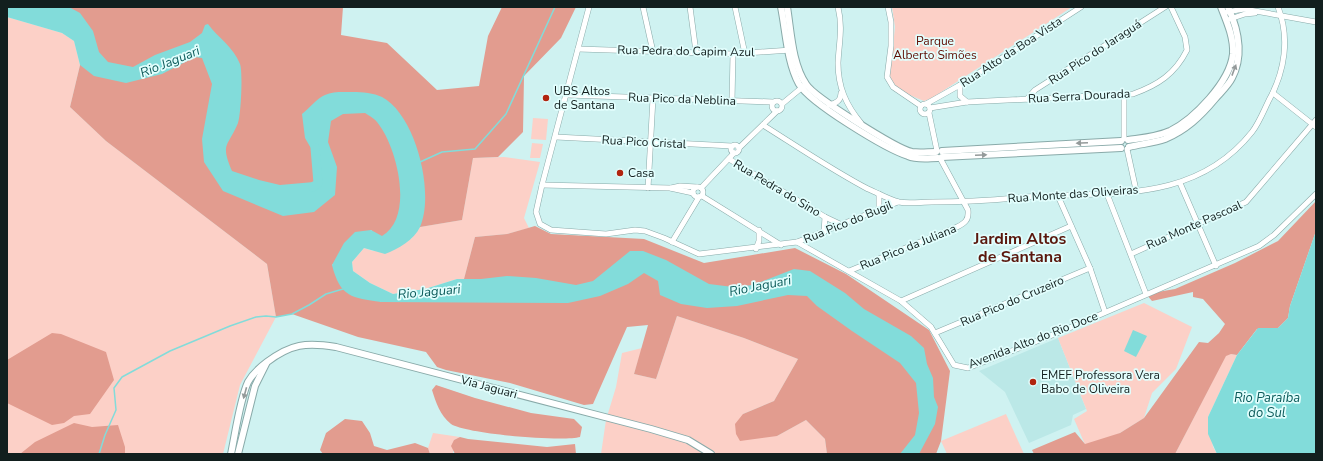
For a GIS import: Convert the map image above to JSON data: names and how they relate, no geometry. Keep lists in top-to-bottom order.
{
  "streets": {
    "street": [
      "Rua Pedra do Capim Azul",
      "Rua Alto da Boa Vista",
      "Rua Pico do Jaraguá",
      "Rua Serra Dourada",
      "Rua Pico da Neblina",
      "Rua Pico Cristal",
      "Rua Pedra do Sino",
      "Rua Monte das Oliveiras",
      "Rua Pico do Bugil",
      "Rua Monte Pascoal",
      "Rua Pico da Juliana",
      "Rua Pico do Cruzeiro",
      "Avenida Alto do Rio Doce",
      "Via Jaguari"
    ]
  },
  "crossings": [
    ["Rua Alto da Boa Vista", "Rua Serra Dourada"],
    ["Rua Alto da Boa Vista", "Rua Pico da Juliana"],
    ["Rua Pico do Jaraguá", "Rua Serra Dourada"],
    ["Rua Serra Dourada", "Rua Pico da Juliana"],
    ["Rua Pedra do Sino", "Rua Pico do Bugil"],
    ["Rua Monte das Oliveiras", "Rua Pico do Bugil"],
    ["Rua Monte das Oliveiras", "Rua Pico da Juliana"],
    ["Rua Pico do Bugil", "Avenida Alto do Rio Doce"],
    ["Rua Pico da Juliana", "Avenida Alto do Rio Doce"],
    ["Rua Pico do Cruzeiro", "Avenida Alto do Rio Doce"]
  ],
  "districts": ["Jardim Altos de Santana"],
  "water": ["Rio Jaguari", "Rio Paraíba do Sul"],
  "parks": ["Parque Alberto Simões"],
  "places": ["UBS Altos de Santana", "Casa", "EMEF Professora Vera Babo de Oliveira"]
}
